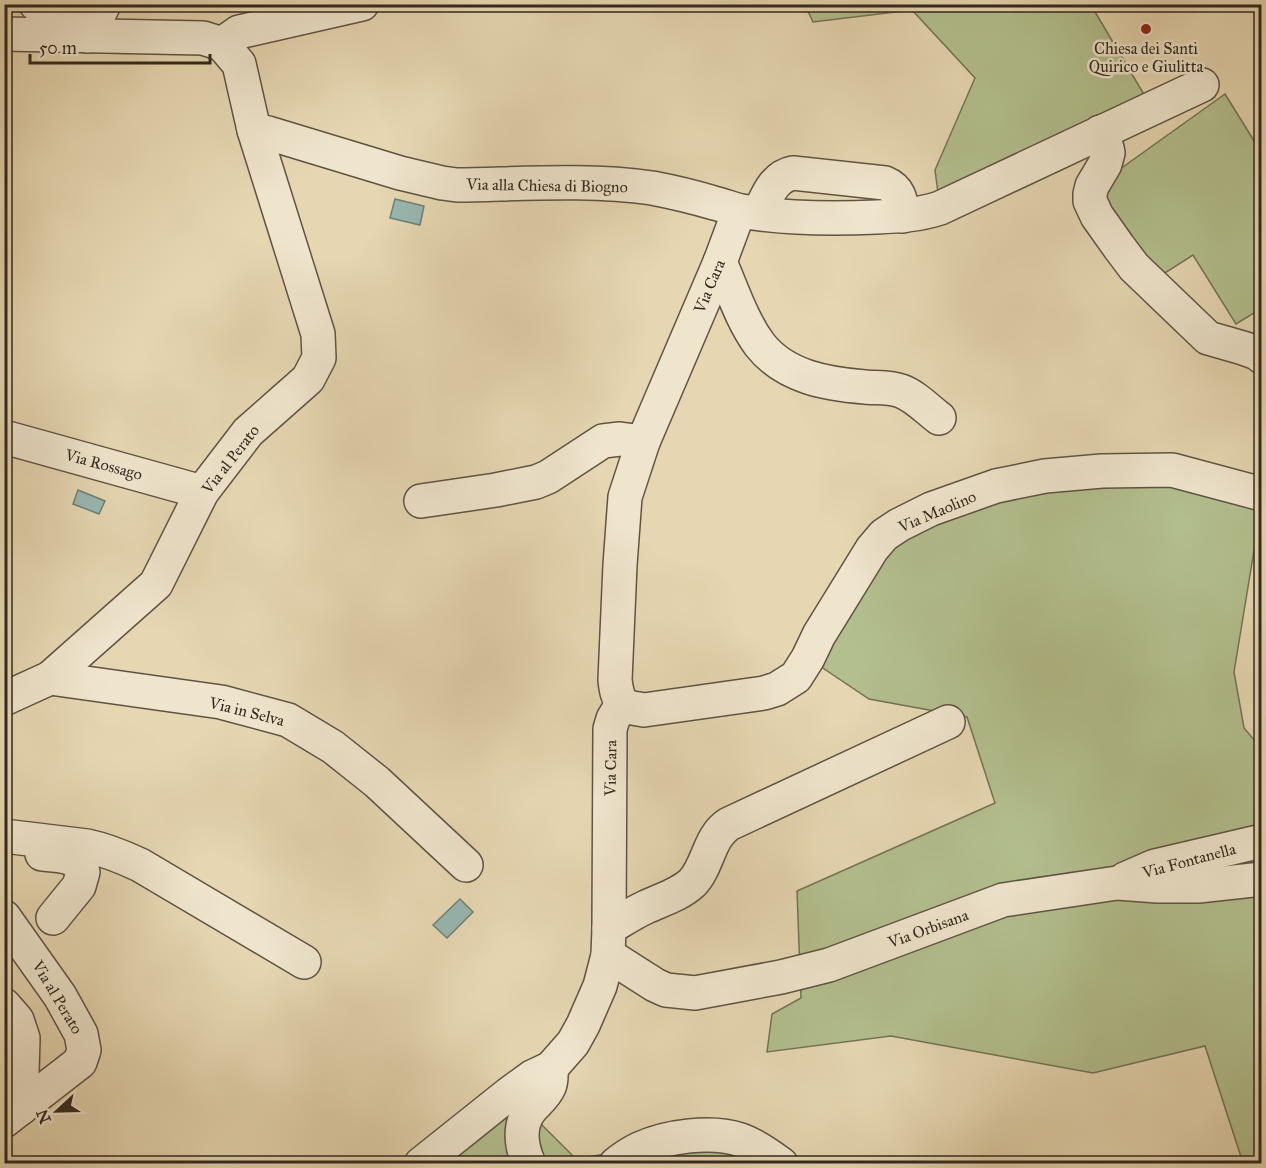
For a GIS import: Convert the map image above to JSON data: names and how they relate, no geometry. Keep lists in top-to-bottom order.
{
  "streets": {
    "street": [
      "Via alla Chiesa di Biogno",
      "Via Cara",
      "Via al Perato",
      "Via Rossago",
      "Via Maolino",
      "Via in Selva",
      "Via Fontanella",
      "Via Orbisana"
    ]
  },
  "crossings": [
    ["Via alla Chiesa di Biogno", "Via Cara"],
    ["Via alla Chiesa di Biogno", "Via al Perato"],
    ["Via Cara", "Via Maolino"],
    ["Via Cara", "Via Orbisana"],
    ["Via al Perato", "Via Rossago"],
    ["Via al Perato", "Via in Selva"],
    ["Via Fontanella", "Via Orbisana"]
  ],
  "places": ["Chiesa dei Santi Quirico e Giulitta"],
  "scale_bar": "50 m",
  "north": "left"
}
